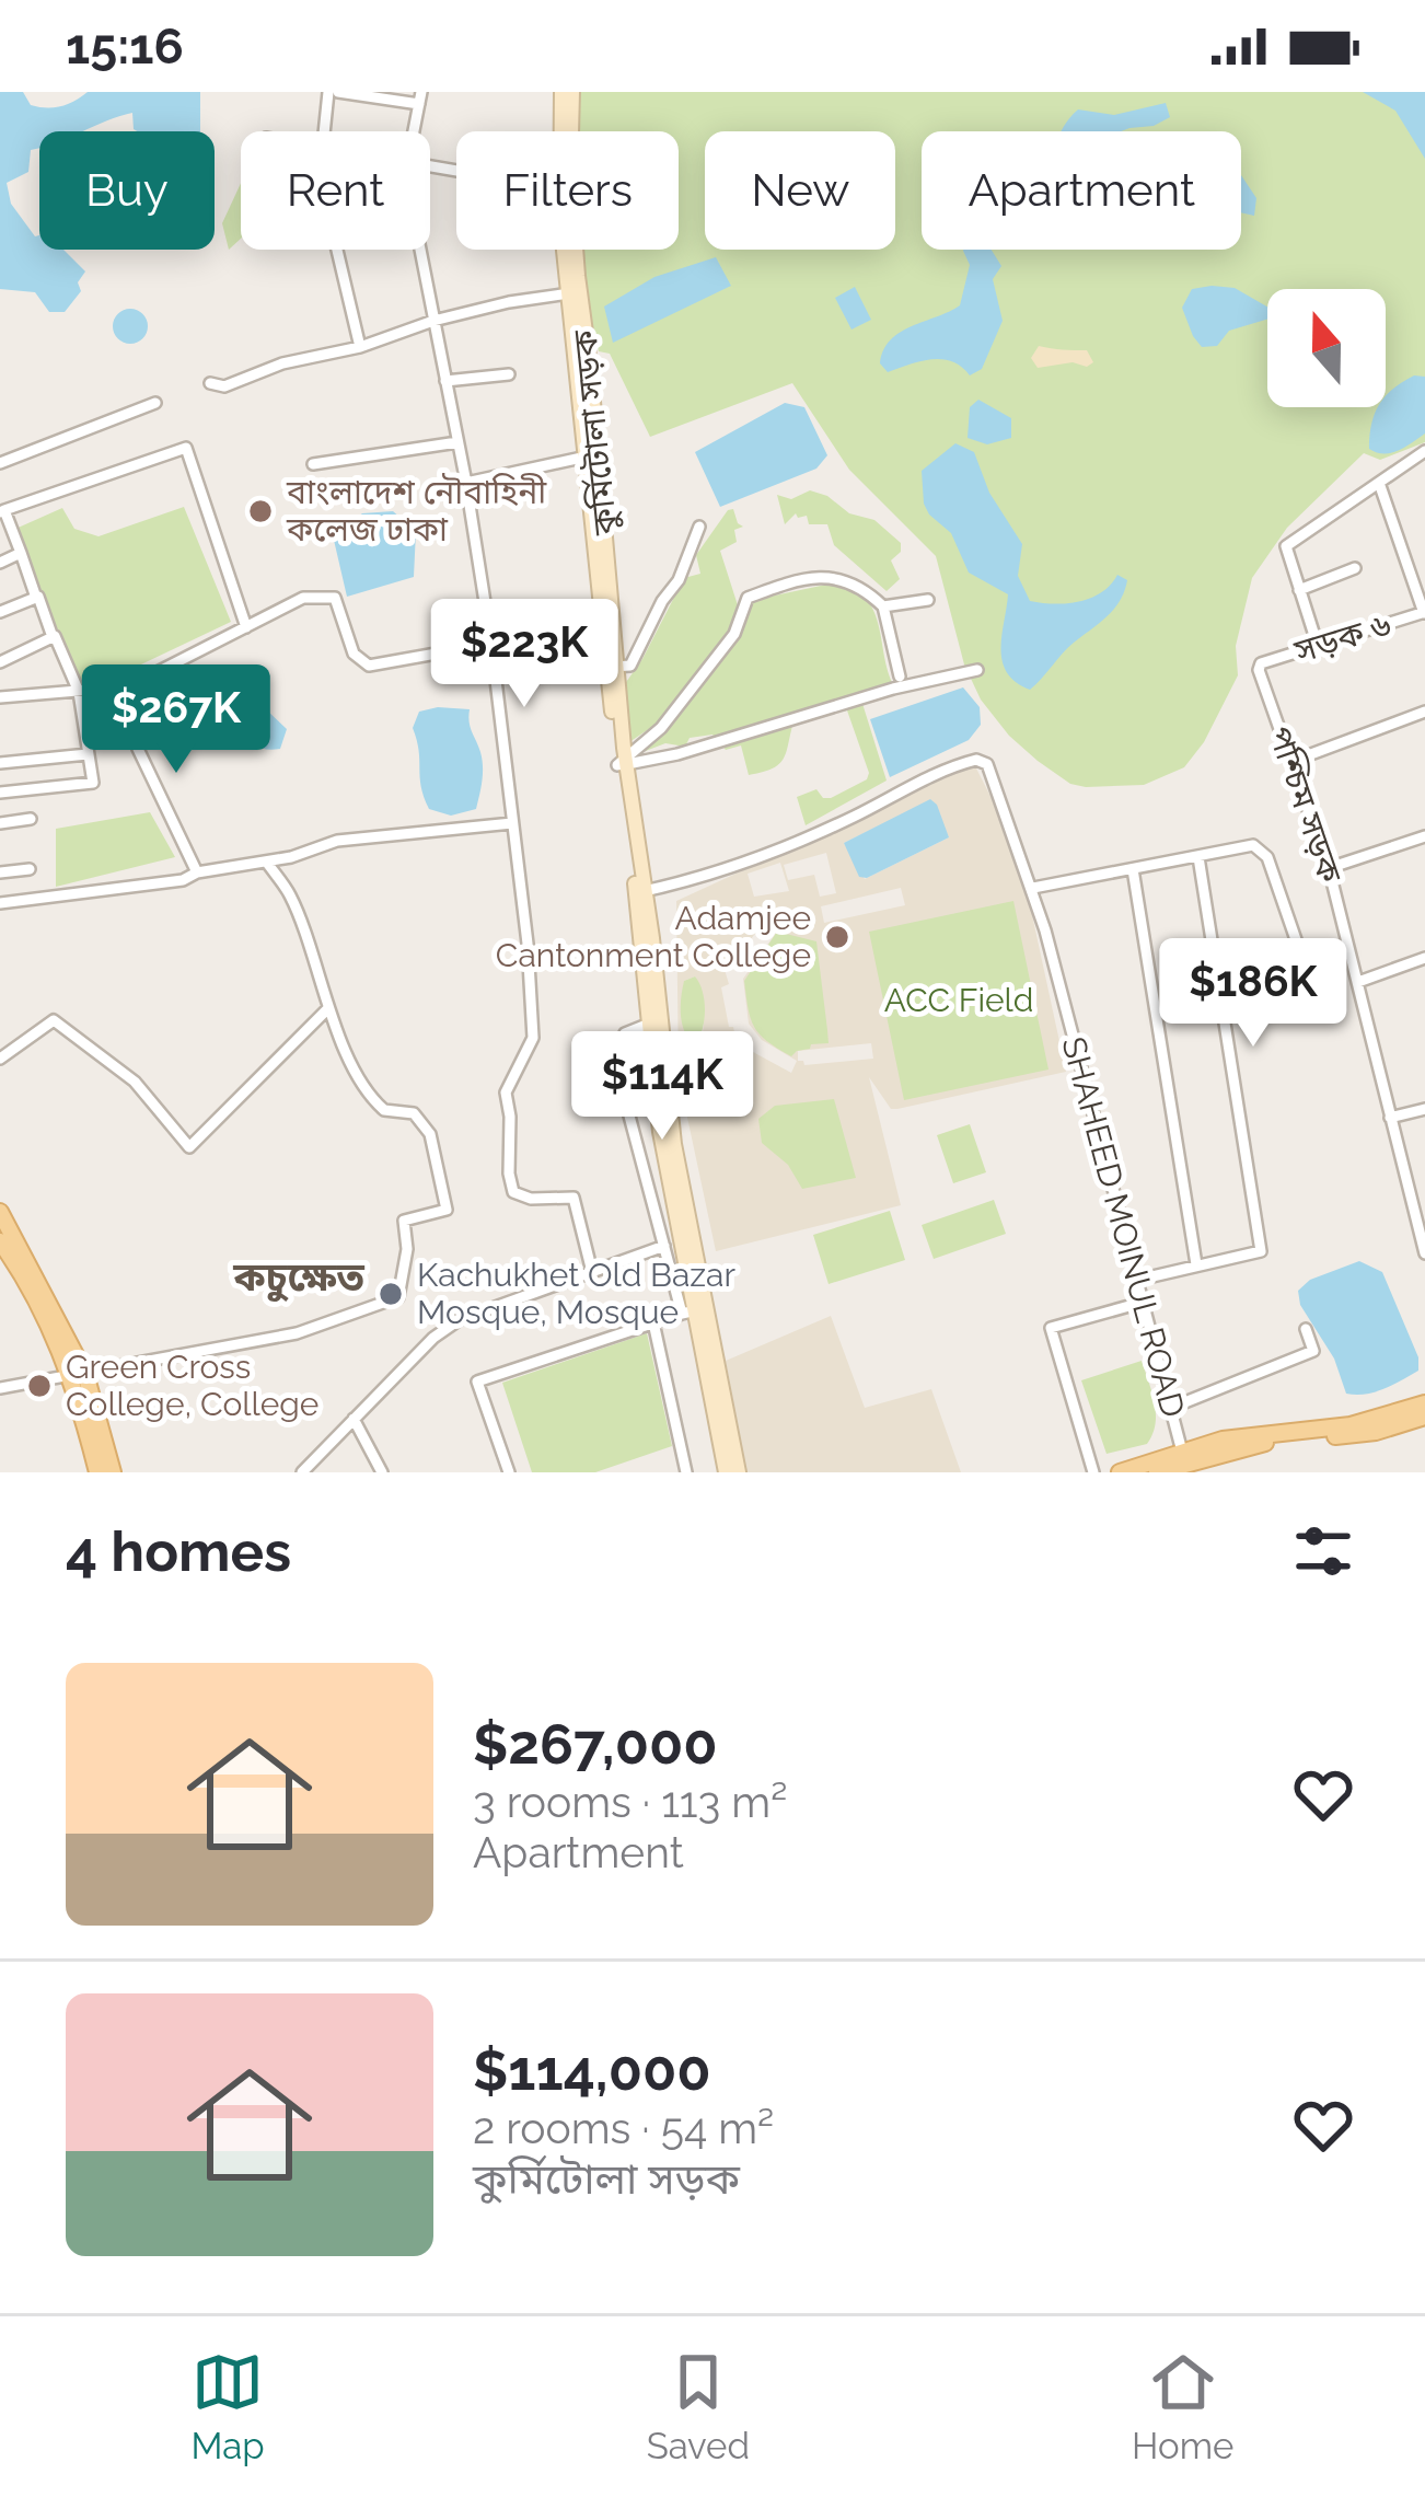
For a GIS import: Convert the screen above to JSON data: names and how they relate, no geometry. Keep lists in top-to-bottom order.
{
  "streets": {
    "main road": ["কুর্মিটোলা সড়ক"],
    "street": ["সড়ক ৬", "পশ্চিম সড়ক", "SHAHEED MOINUL ROAD"]
  },
  "crossings": [
    ["কুর্মিটোলা সড়ক", "SHAHEED MOINUL ROAD"],
    ["সড়ক ৬", "পশ্চিম সড়ক"]
  ],
  "districts": ["কচুক্ষেত"],
  "parks": ["ACC Field"],
  "places": [
    "বাংলাদেশ নৌবাহিনী কলেজ ঢাকা",
    "Adamjee Cantonment College",
    "Kachukhet Old Bazar Mosque, Mosque",
    "Green Cross College, College"
  ],
  "north": "top",
  "page": {
    "status": "15:16",
    "chip": [
      "Buy",
      "Rent",
      "Filters",
      "New",
      "Apartment"
    ],
    "price": [
      "$223K",
      "$267K",
      "$186K",
      "$114K"
    ],
    "heading": "4 homes",
    "list": [
      {
        "name": "$267,000",
        "note": "3 rooms · 113 m² · Apartment"
      },
      {
        "name": "$114,000",
        "note": "2 rooms · 54 m² · কুর্মিটোলা সড়ক"
      }
    ],
    "tabs": ["Map", "Saved", "Home"]
  }
}
